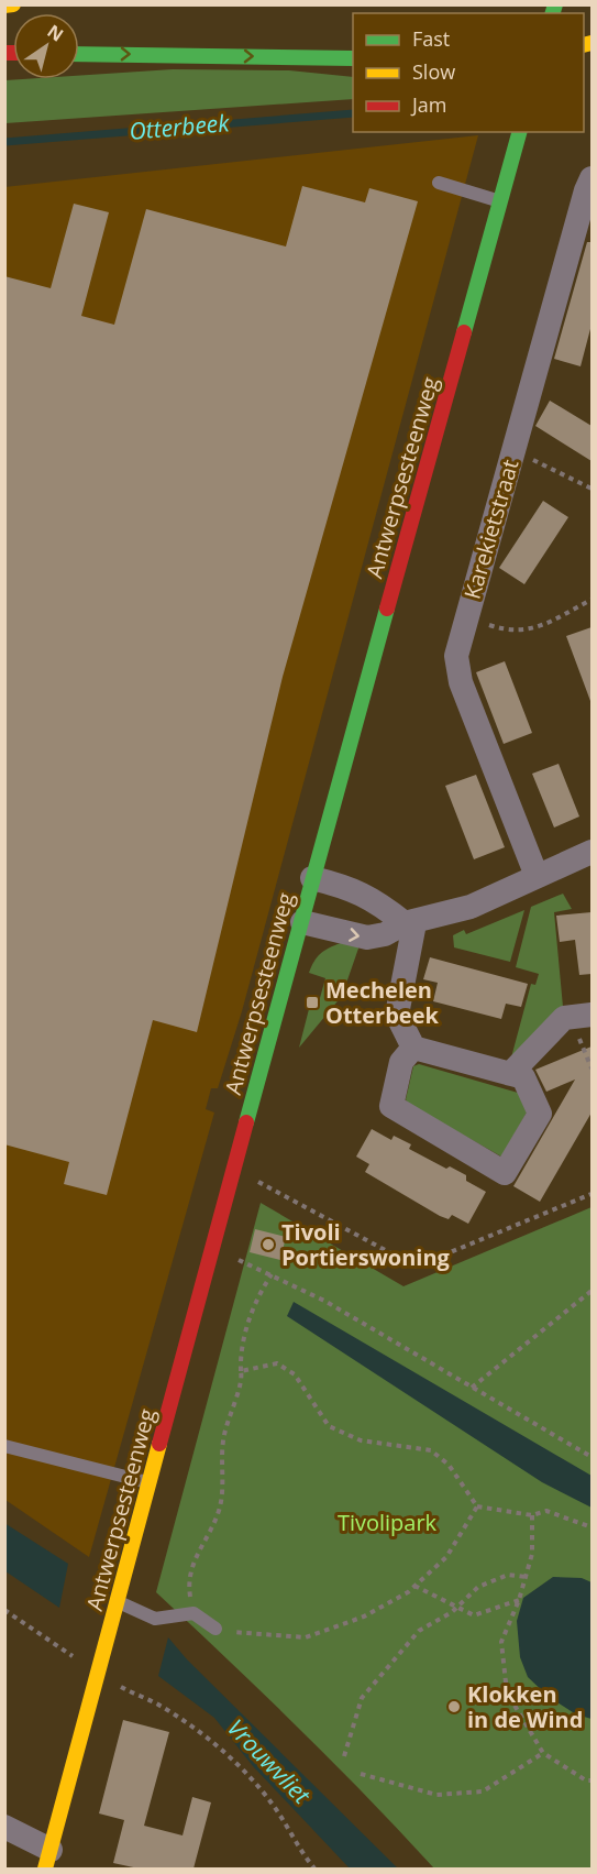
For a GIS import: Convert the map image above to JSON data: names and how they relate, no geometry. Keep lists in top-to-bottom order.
{
  "streets": {
    "main road": ["Antwerpsesteenweg"],
    "street": ["Karekietstraat"]
  },
  "water": ["Otterbeek", "Vrouwvliet"],
  "parks": ["Tivolipark"],
  "places": {
    "transit": ["Mechelen Otterbeek"],
    "other": ["Tivoli Portierswoning", "Klokken in de Wind"]
  },
  "legend": ["Fast", "Slow", "Jam"],
  "north": "top right"
}
